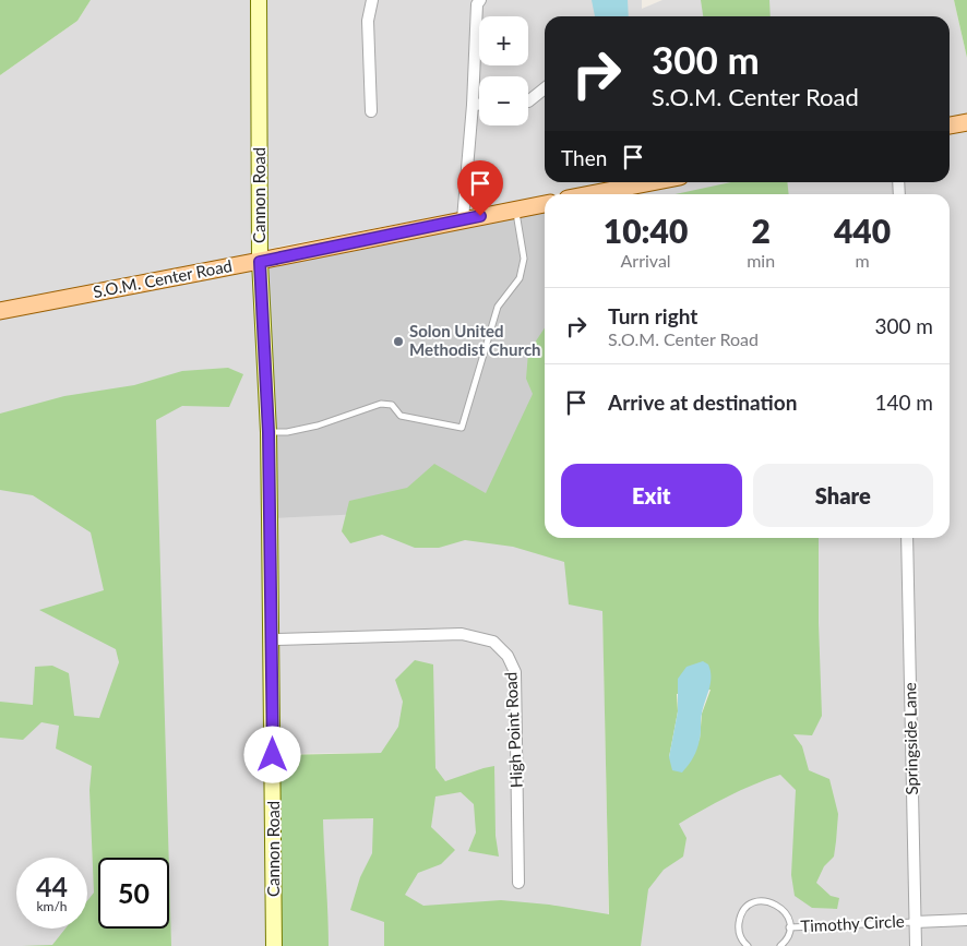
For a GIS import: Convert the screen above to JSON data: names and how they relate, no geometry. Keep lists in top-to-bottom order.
{
  "streets": {
    "main road": ["Cannon Road", "S.O.M. Center Road"],
    "street": ["High Point Road", "Springside Lane"],
    "lane": ["Timothy Circle"]
  },
  "crossings": [
    ["Cannon Road", "S.O.M. Center Road"],
    ["Cannon Road", "High Point Road"],
    ["Springside Lane", "Timothy Circle"]
  ],
  "places": ["Solon United Methodist Church"],
  "page": {
    "map_buttons": ["+", "−"],
    "turn": ["300 m", "S.O.M. Center Road"],
    "then": "Then",
    "eta": [
      "10:40",
      "Arrival",
      "2",
      "min",
      "440",
      "m"
    ],
    "list": [
      {
        "name": "Turn right",
        "note": "S.O.M. Center Road",
        "value": "300 m"
      },
      {
        "name": "Arrive at destination",
        "value": "140 m"
      }
    ],
    "buttons": ["Exit", "Share"],
    "speed": "44 km/h",
    "limit": "50"
  }
}
